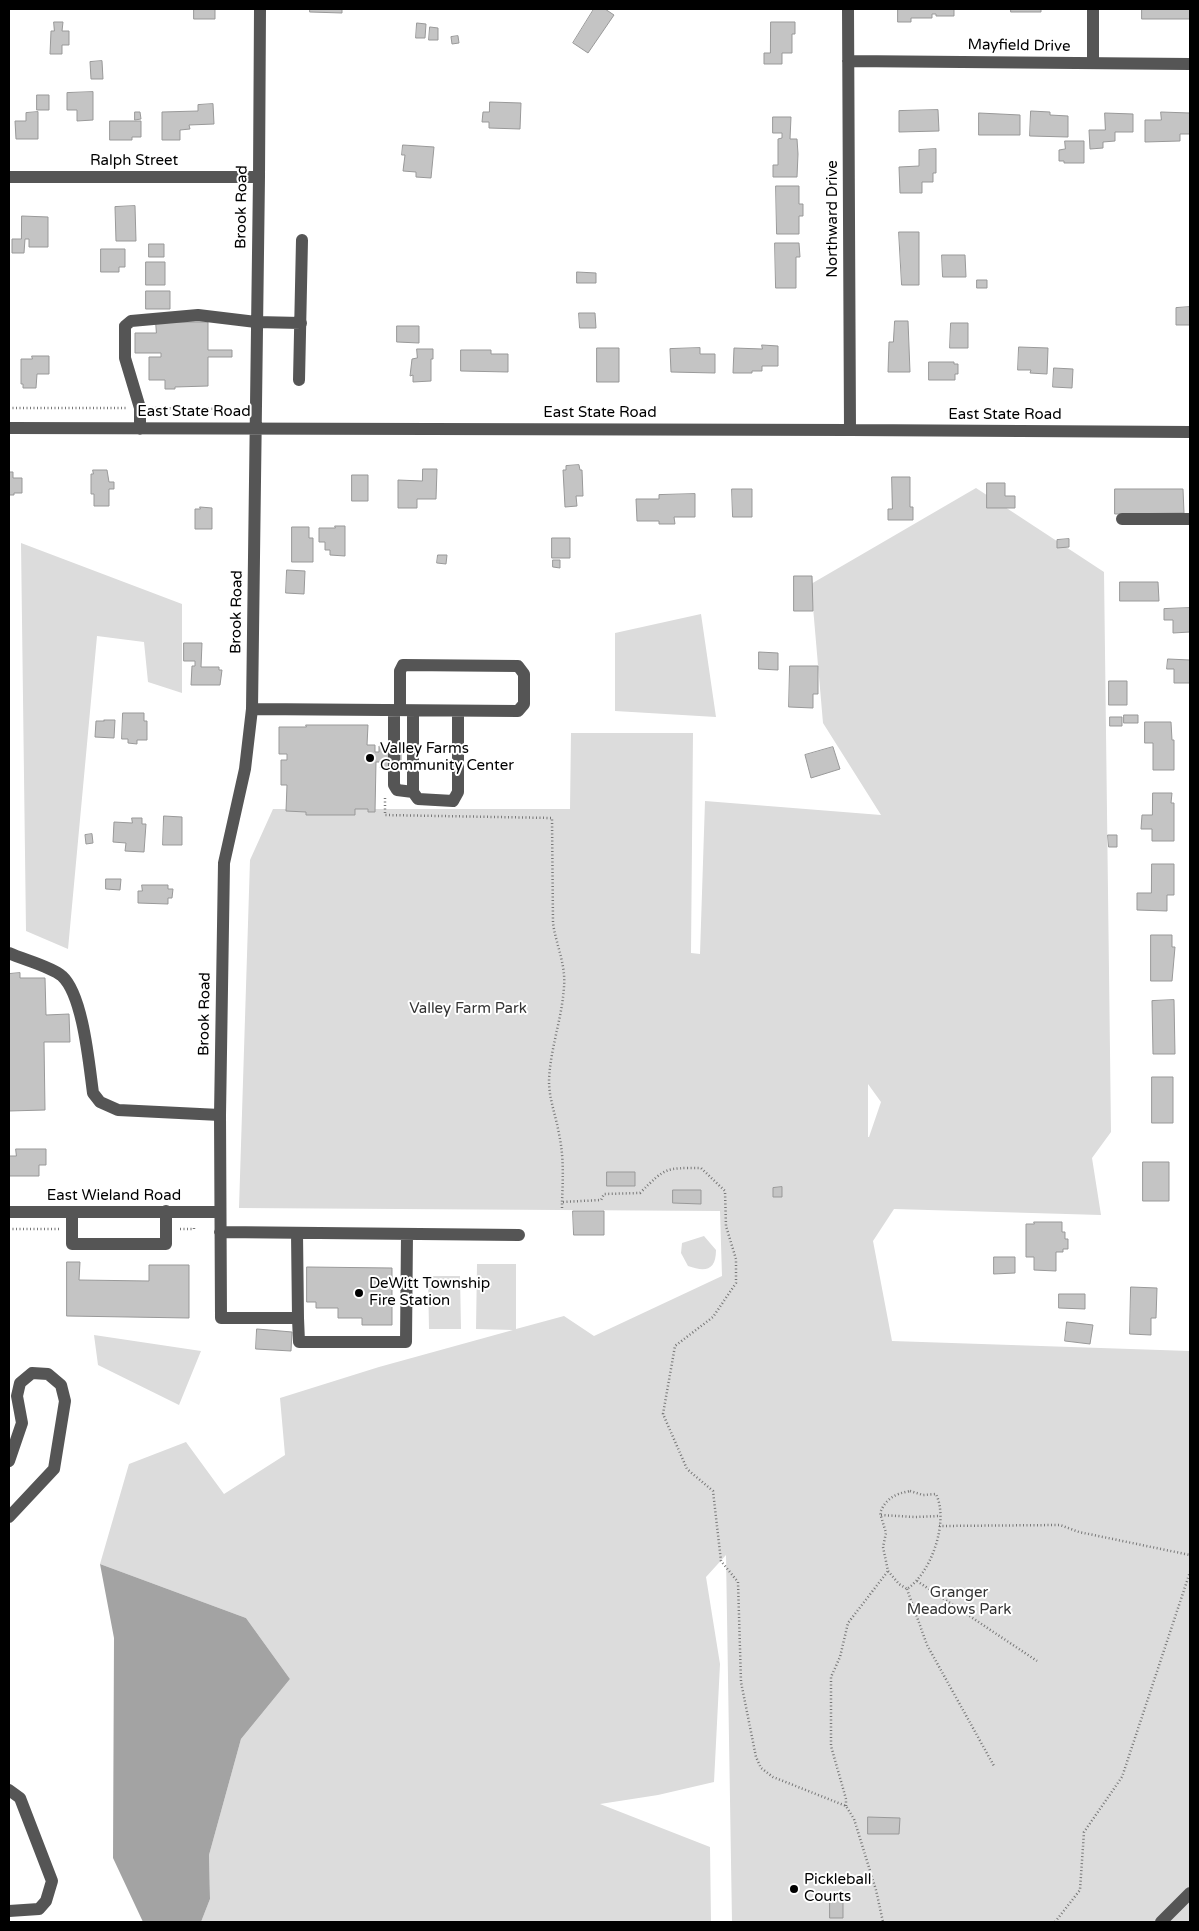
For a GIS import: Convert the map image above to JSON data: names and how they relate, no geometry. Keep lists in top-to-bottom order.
{
  "streets": {
    "street": [
      "Mayfield Drive",
      "Ralph Street",
      "Brook Road",
      "Northward Drive",
      "East State Road",
      "East Wieland Road"
    ]
  },
  "crossings": [
    ["Mayfield Drive", "Northward Drive"],
    ["Ralph Street", "Brook Road"],
    ["Brook Road", "East State Road"],
    ["Brook Road", "East Wieland Road"],
    ["Northward Drive", "East State Road"]
  ],
  "parks": ["Valley Farm Park", "Granger Meadows Park"],
  "places": ["Valley Farms Community Center", "DeWitt Township Fire Station", "Pickleball Courts"]
}
